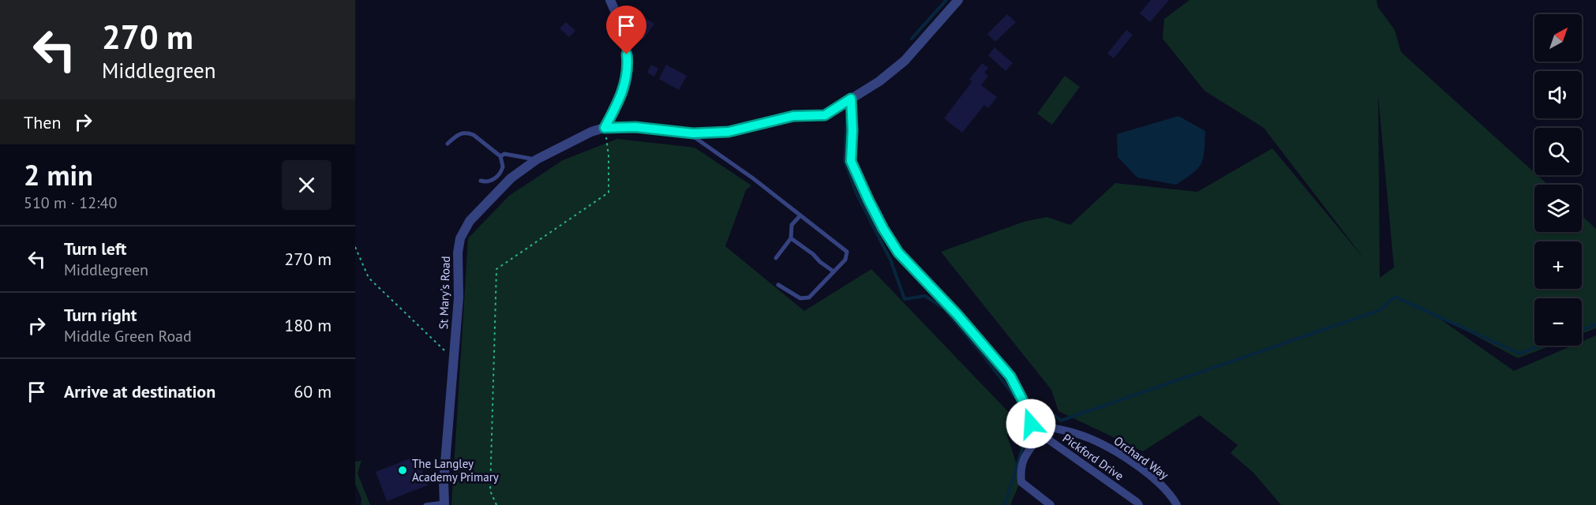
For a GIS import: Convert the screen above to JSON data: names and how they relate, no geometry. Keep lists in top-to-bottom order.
{
  "streets": {
    "street": ["St Mary's Road", "Pickford Drive", "Orchard Way"]
  },
  "crossings": [
    ["Pickford Drive", "Orchard Way"]
  ],
  "places": ["The Langley Academy Primary"],
  "north": "top right",
  "page": {
    "turn": ["270 m", "Middlegreen"],
    "map_buttons": ["+", "−"],
    "then": "Then",
    "heading": ["2 min", "510 m · 12:40"],
    "list": [
      {
        "name": "Turn left",
        "note": "Middlegreen",
        "value": "270 m"
      },
      {
        "name": "Turn right",
        "note": "Middle Green Road",
        "value": "180 m"
      },
      {
        "name": "Arrive at destination",
        "value": "60 m"
      }
    ]
  }
}
